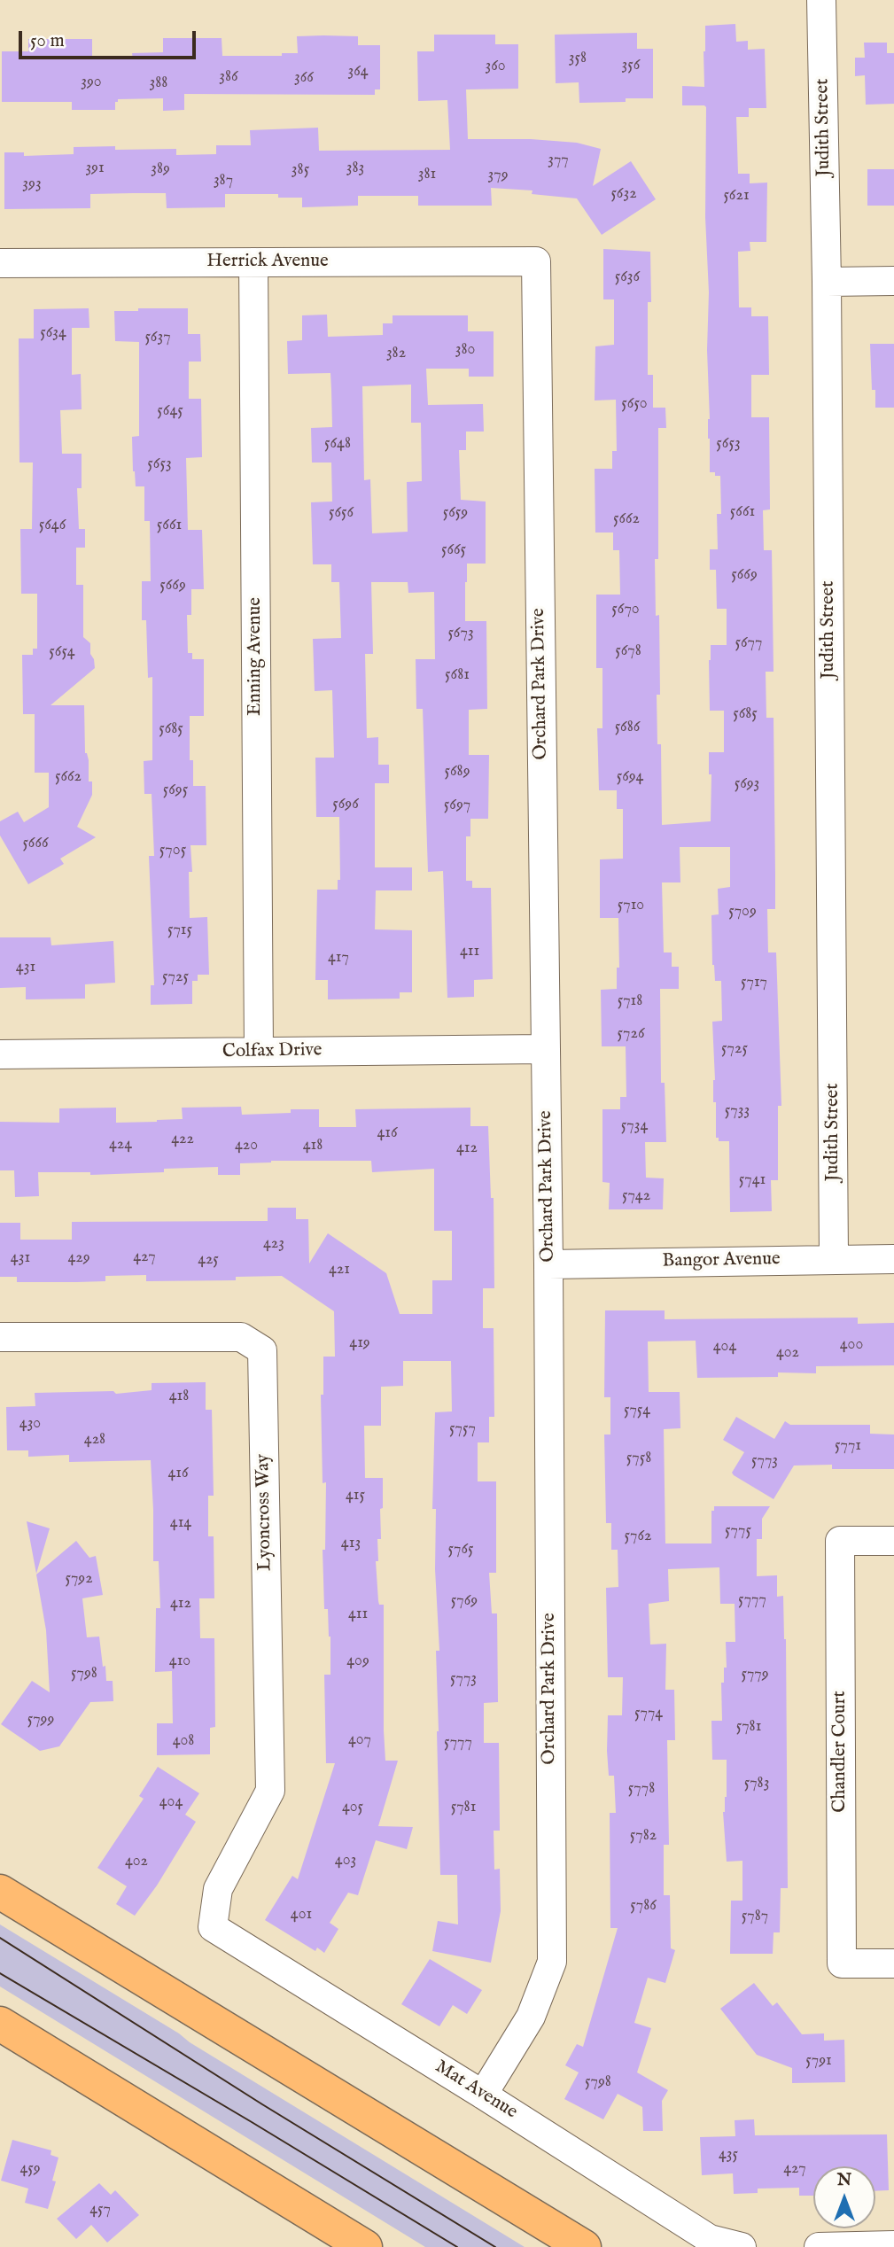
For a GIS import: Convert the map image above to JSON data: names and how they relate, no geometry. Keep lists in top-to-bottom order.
{
  "streets": {
    "street": [
      "Judith Street",
      "Herrick Avenue",
      "Enning Avenue",
      "Orchard Park Drive",
      "Colfax Drive",
      "Bangor Avenue",
      "Lyoncross Way",
      "Chandler Court",
      "Mat Avenue"
    ]
  },
  "crossings": [
    ["Judith Street", "Bangor Avenue"],
    ["Herrick Avenue", "Enning Avenue"],
    ["Herrick Avenue", "Orchard Park Drive"],
    ["Enning Avenue", "Colfax Drive"],
    ["Orchard Park Drive", "Colfax Drive"],
    ["Orchard Park Drive", "Bangor Avenue"],
    ["Orchard Park Drive", "Mat Avenue"],
    ["Lyoncross Way", "Mat Avenue"]
  ],
  "house_numbers": [
    "358",
    "356",
    "360",
    "364",
    "386",
    "366",
    "390",
    "388",
    "377",
    "391",
    "383",
    "389",
    "385",
    "381",
    "379",
    "387",
    "393",
    "5632",
    "5621",
    "5636",
    "5634",
    "5637",
    "380",
    "382",
    "5650",
    "5645",
    "5648",
    "5653",
    "5653",
    "5661",
    "5656",
    "5659",
    "5662",
    "5646",
    "5661",
    "5665",
    "5669",
    "5669",
    "5670",
    "5673",
    "5677",
    "5678",
    "5654",
    "5681",
    "5685",
    "5686",
    "5685",
    "5689",
    "5662",
    "5694",
    "5693",
    "5695",
    "5696",
    "5697",
    "5666",
    "5705",
    "5710",
    "5709",
    "5715",
    "411",
    "417",
    "431",
    "5725",
    "5717",
    "5718",
    "5726",
    "5725",
    "5733",
    "5734",
    "416",
    "422",
    "424",
    "420",
    "418",
    "412",
    "5741",
    "5742",
    "423",
    "427",
    "431",
    "429",
    "425",
    "421",
    "419",
    "400",
    "404",
    "402",
    "418",
    "5754",
    "430",
    "5757",
    "428",
    "5771",
    "5758",
    "5773",
    "416",
    "415",
    "414",
    "5775",
    "5762",
    "413",
    "5765",
    "5792",
    "5777",
    "5769",
    "412",
    "411",
    "410",
    "409",
    "5798",
    "5779",
    "5773",
    "5774",
    "5799",
    "5781",
    "407",
    "408",
    "5777",
    "5783",
    "5778",
    "404",
    "405",
    "5781",
    "5782",
    "403",
    "402",
    "5786",
    "401",
    "5787",
    "5791",
    "5798",
    "435",
    "459",
    "427",
    "457"
  ],
  "scale_bar": "50 m",
  "north": "top"
}
